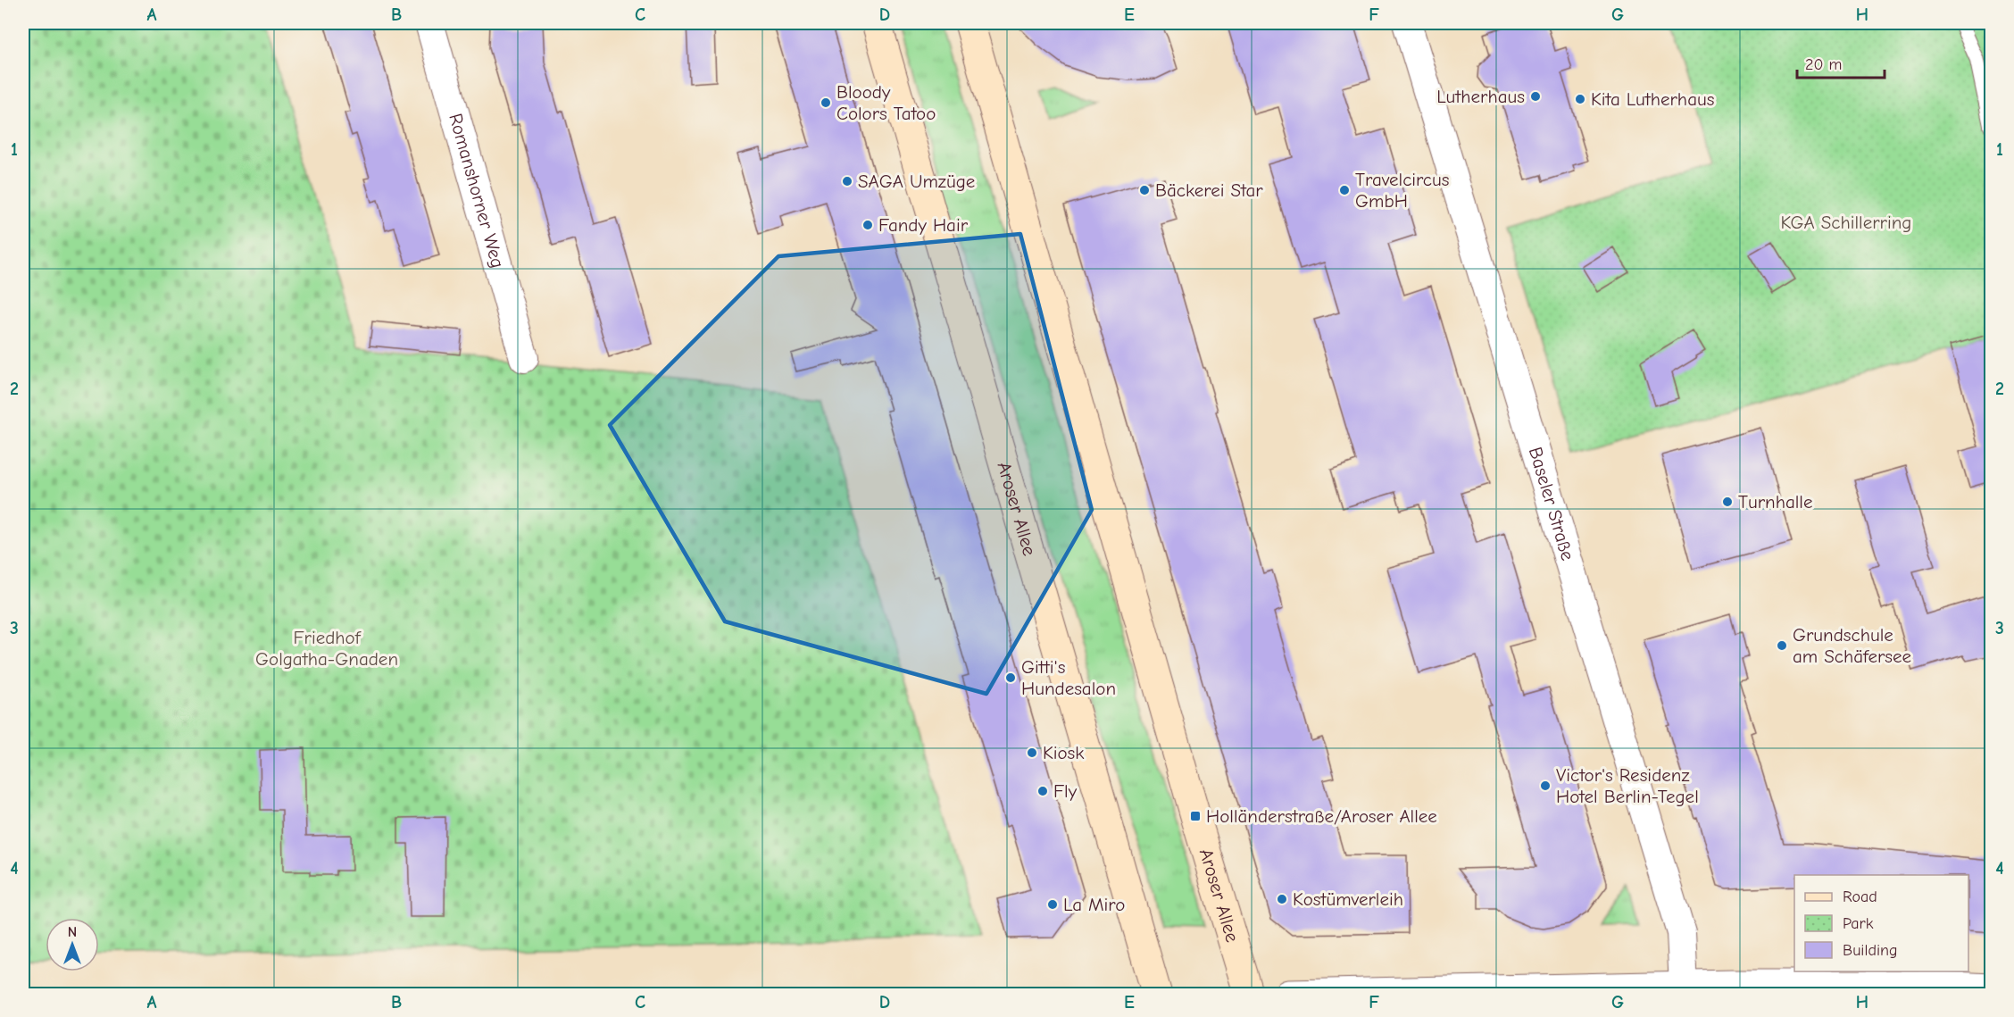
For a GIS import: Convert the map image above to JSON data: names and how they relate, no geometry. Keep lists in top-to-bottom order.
{
  "streets": {
    "main road": ["Aroser Allee"],
    "street": ["Romanshorner Weg", "Baseler Straße"]
  },
  "parks": ["KGA Schillerring", "Friedhof Golgatha-Gnaden"],
  "places": {
    "other": [
      "Lutherhaus",
      "Kita Lutherhaus",
      "Bloody Colors Tatoo",
      "SAGA Umzüge",
      "Bäckerei Star",
      "Travelcircus GmbH",
      "Fandy Hair",
      "Turnhalle",
      "Grundschule am Schäfersee",
      "Gitti's Hundesalon",
      "Kiosk",
      "Victor's Residenz Hotel Berlin-Tegel",
      "Fly",
      "Kostümverleih",
      "La Miro"
    ],
    "transit": ["Holländerstraße/Aroser Allee"]
  },
  "legend": ["Road", "Park", "Building"],
  "scale_bar": "20 m",
  "north": "top",
  "grid": {
    "columns": [
      "A",
      "B",
      "C",
      "D",
      "E",
      "F",
      "G",
      "H"
    ],
    "rows": [
      "1",
      "2",
      "3",
      "4"
    ]
  }
}
